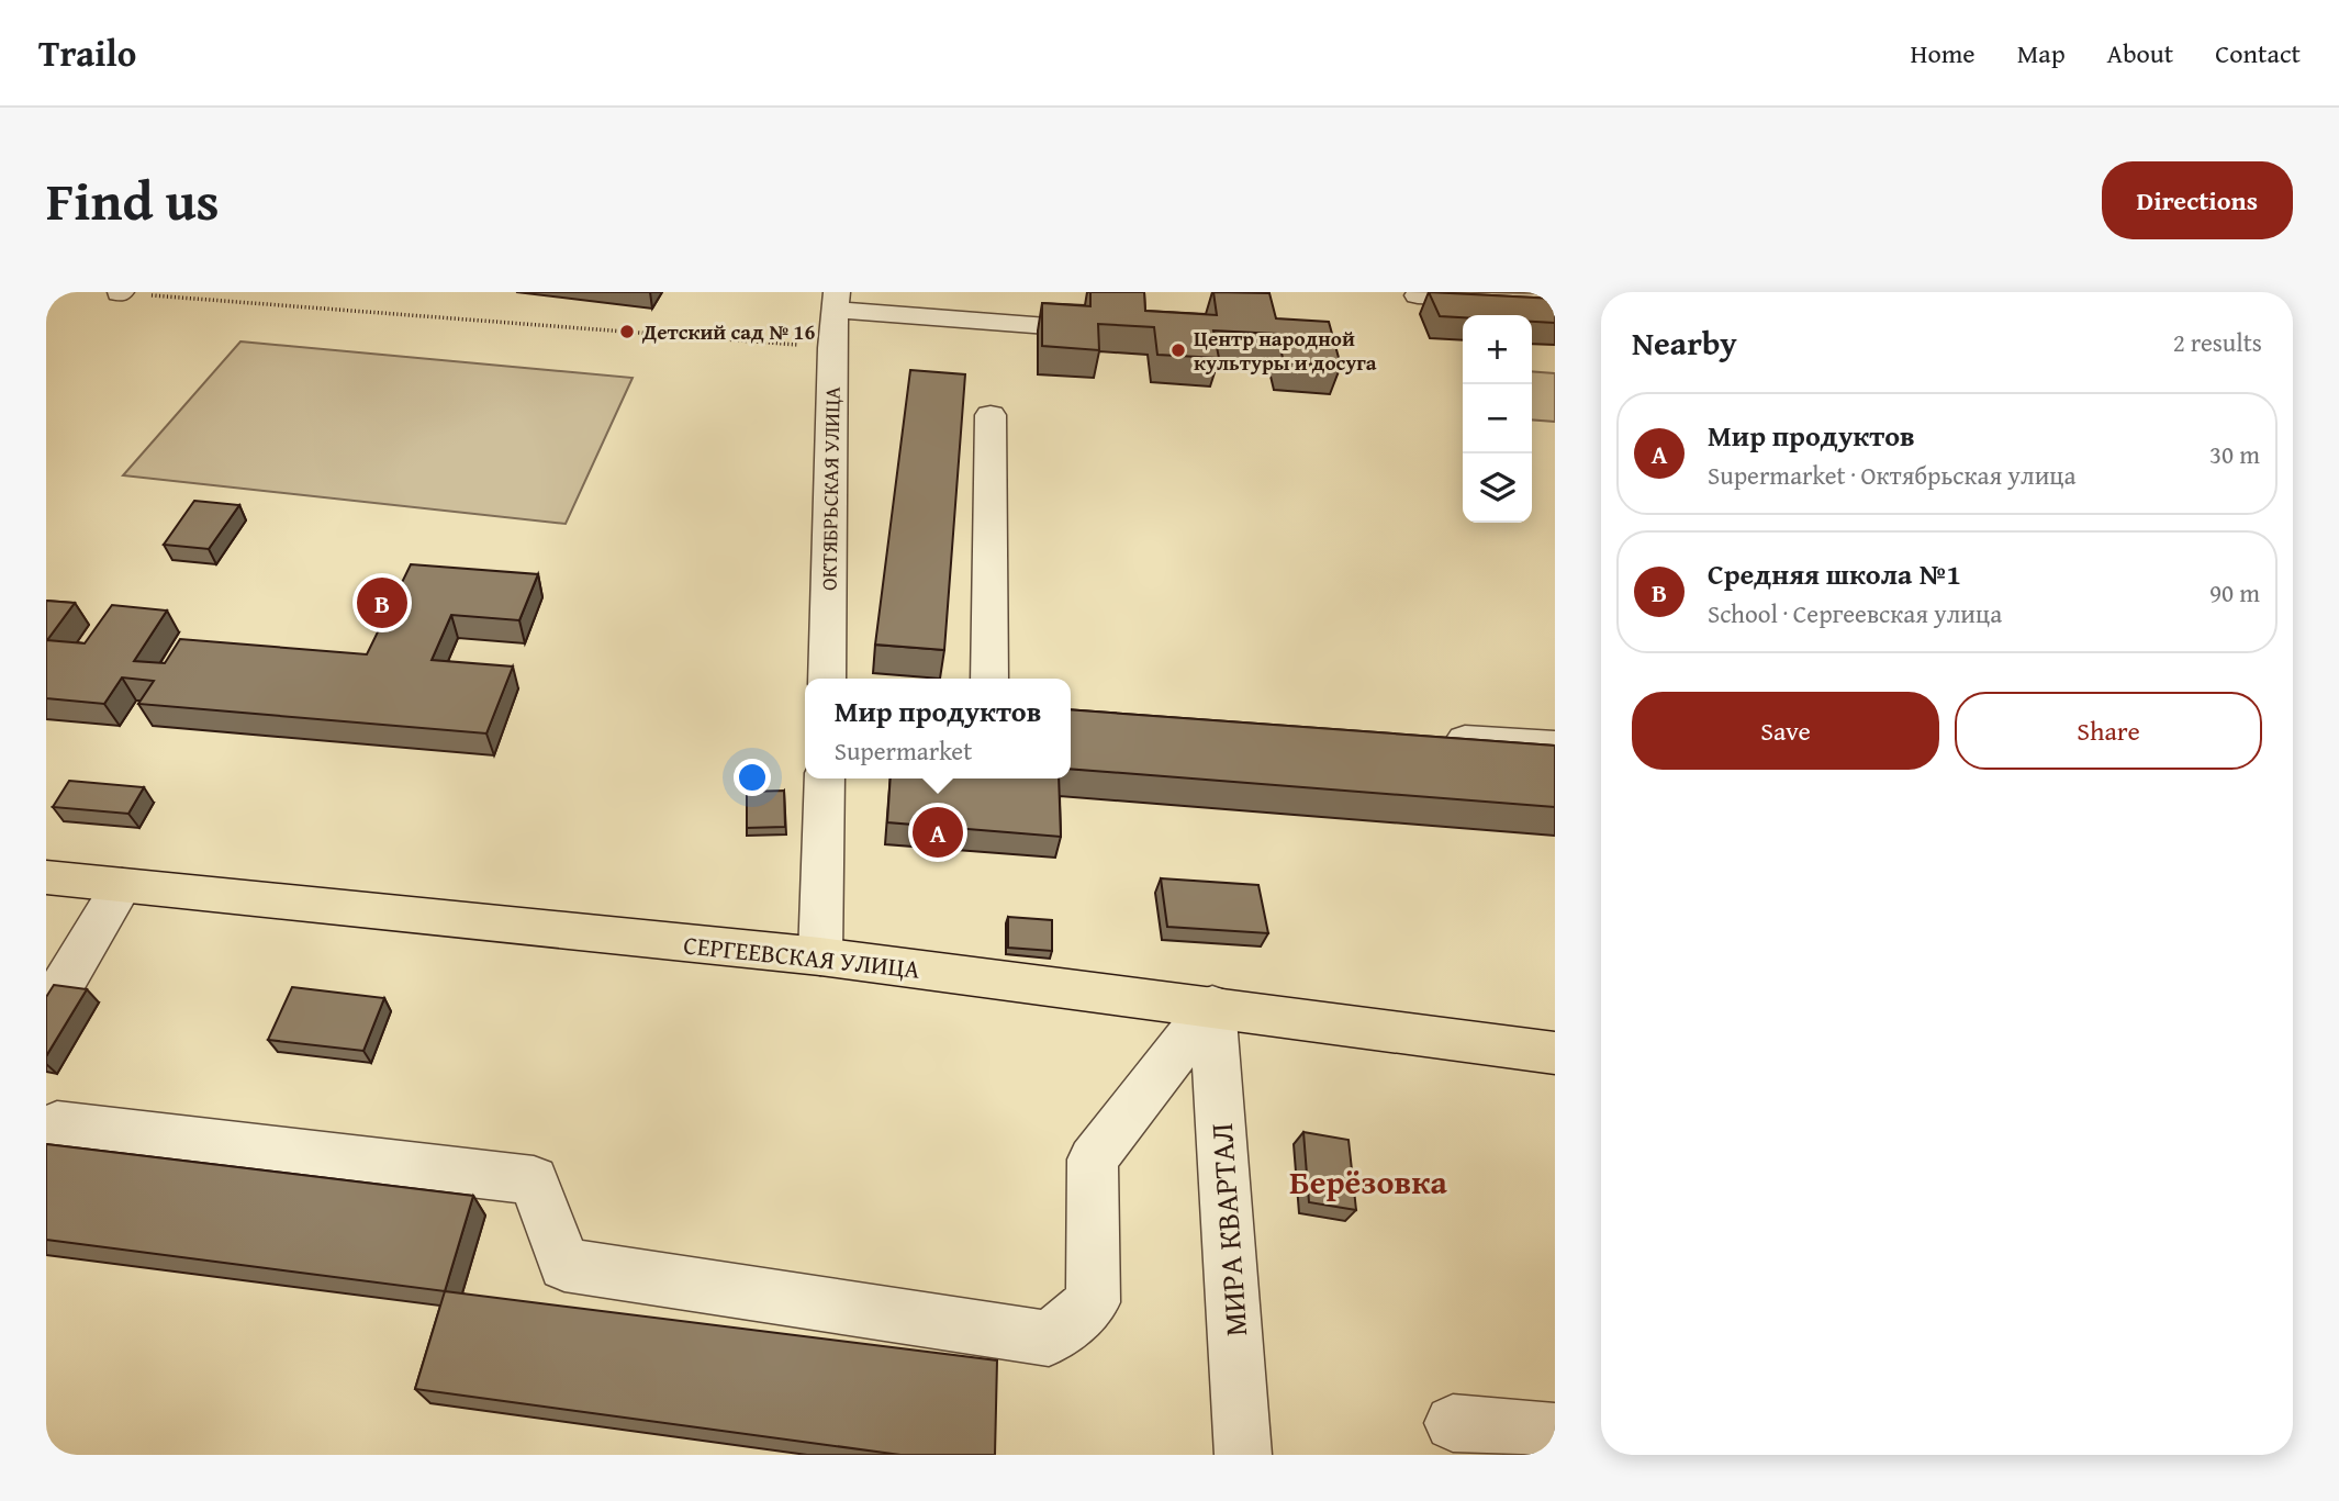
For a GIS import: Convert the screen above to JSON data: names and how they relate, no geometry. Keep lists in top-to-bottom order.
{
  "streets": {
    "main road": ["СЕРГЕЕВСКАЯ УЛИЦА"],
    "street": ["ОКТЯБРЬСКАЯ УЛИЦА", "МИРА КВАРТАЛ"]
  },
  "crossings": [
    ["СЕРГЕЕВСКАЯ УЛИЦА", "МИРА КВАРТАЛ"]
  ],
  "districts": ["Берёзовка"],
  "places": ["Детский сад № 16", "Центр народной культуры и досуга"],
  "page": {
    "header": "Trailo",
    "nav": [
      "Home",
      "Map",
      "About",
      "Contact"
    ],
    "title": "Find us",
    "buttons": [
      "Directions",
      ["Save", "Share"]
    ],
    "heading": ["Nearby", "2 results"],
    "map_buttons": ["+", "−"],
    "list": [
      {
        "mark": "A",
        "name": "Мир продуктов",
        "note": "Supermarket · Октябрьская улица",
        "value": "30 m"
      },
      {
        "mark": "B",
        "name": "Средняя школа №1",
        "note": "School · Сергеевская улица",
        "value": "90 m"
      }
    ],
    "pins": ["B", "A"],
    "popup": ["Мир продуктов", "Supermarket"]
  }
}
